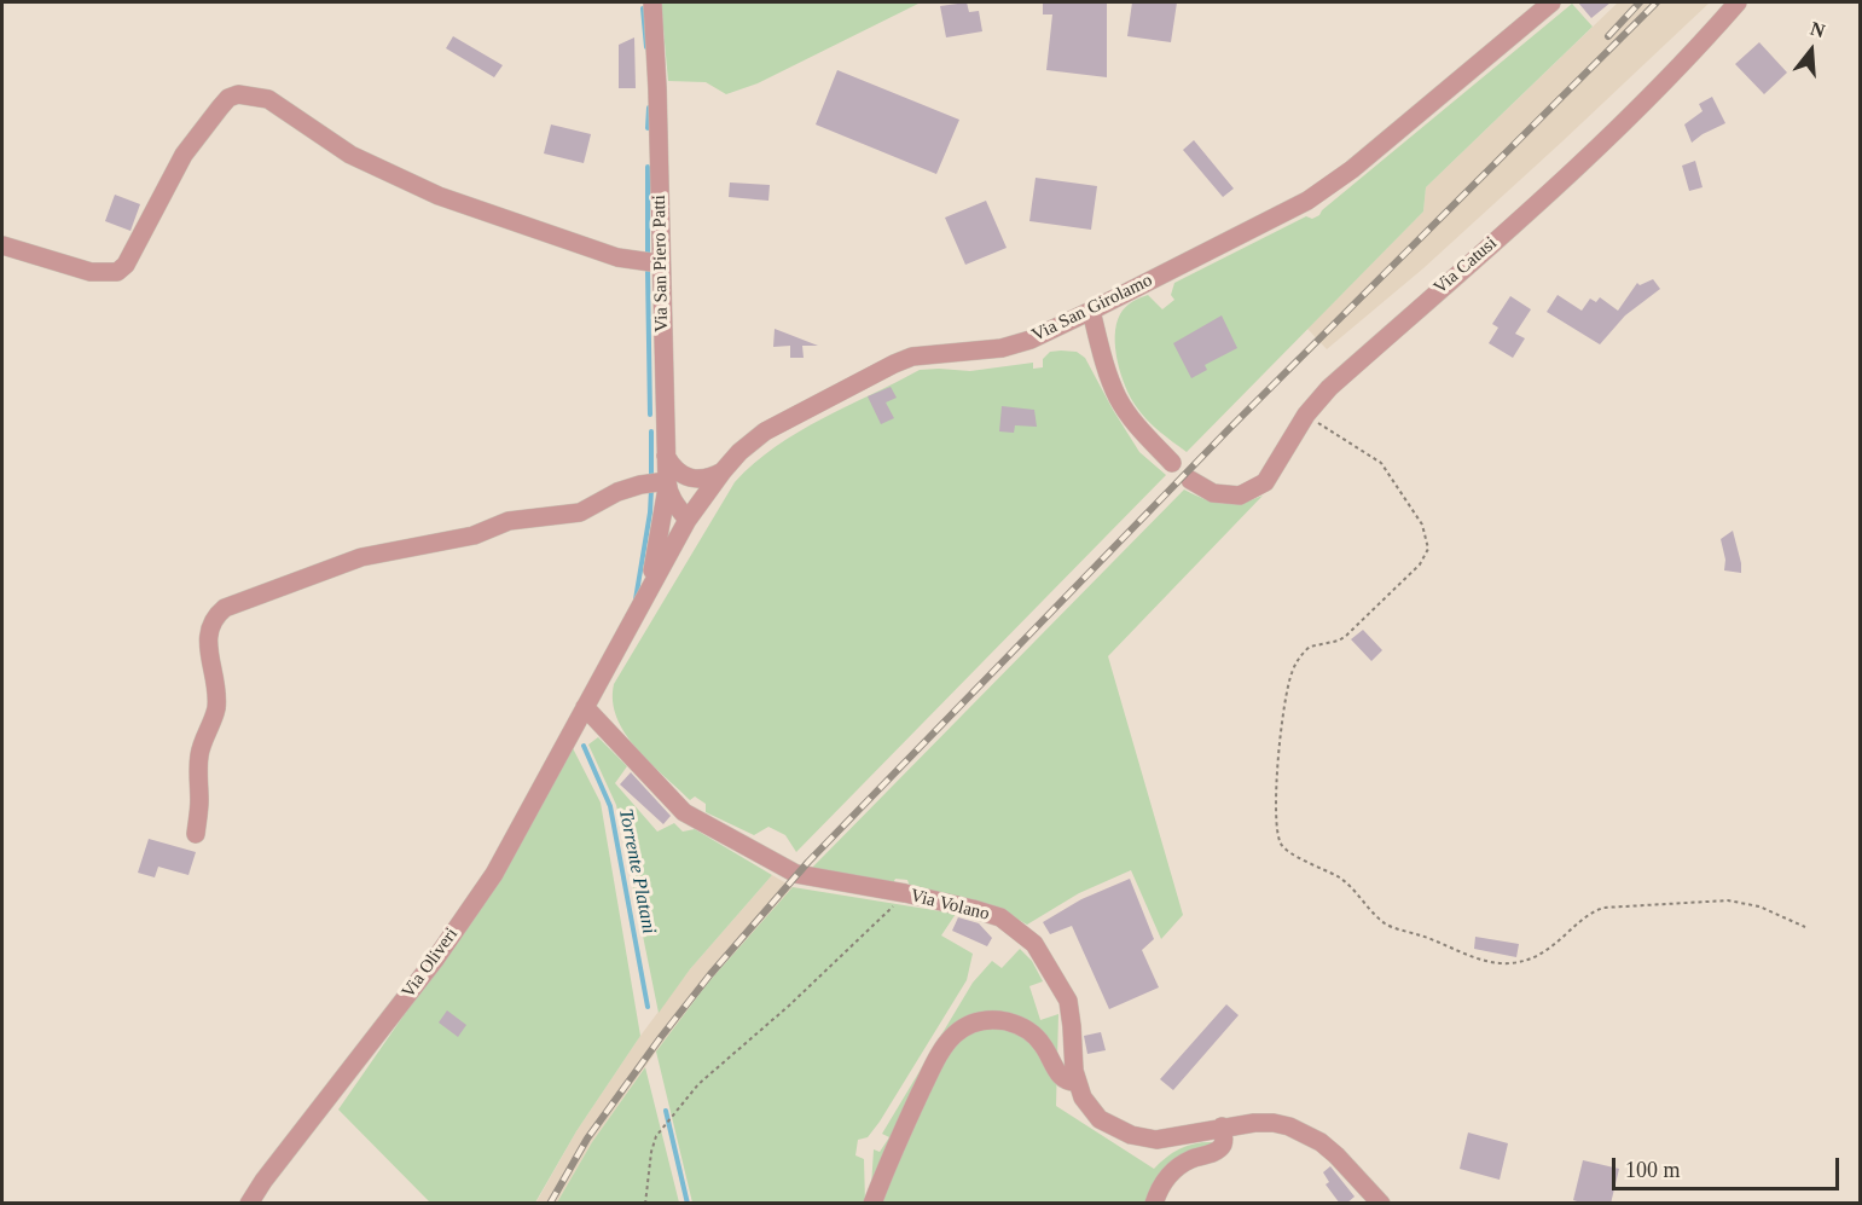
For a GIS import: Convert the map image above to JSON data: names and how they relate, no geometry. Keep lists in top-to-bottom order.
{
  "streets": {
    "street": [
      "Via San Piero Patti",
      "Via Catusi",
      "Via San Girolamo",
      "Via Volano",
      "Via Oliveri"
    ]
  },
  "crossings": [
    ["Via San Piero Patti", "Via San Girolamo"],
    ["Via San Girolamo", "Via Volano"],
    ["Via San Girolamo", "Via Oliveri"],
    ["Via Volano", "Via Oliveri"]
  ],
  "water": ["Torrente Platani"],
  "scale_bar": "100 m",
  "north": "top"
}
